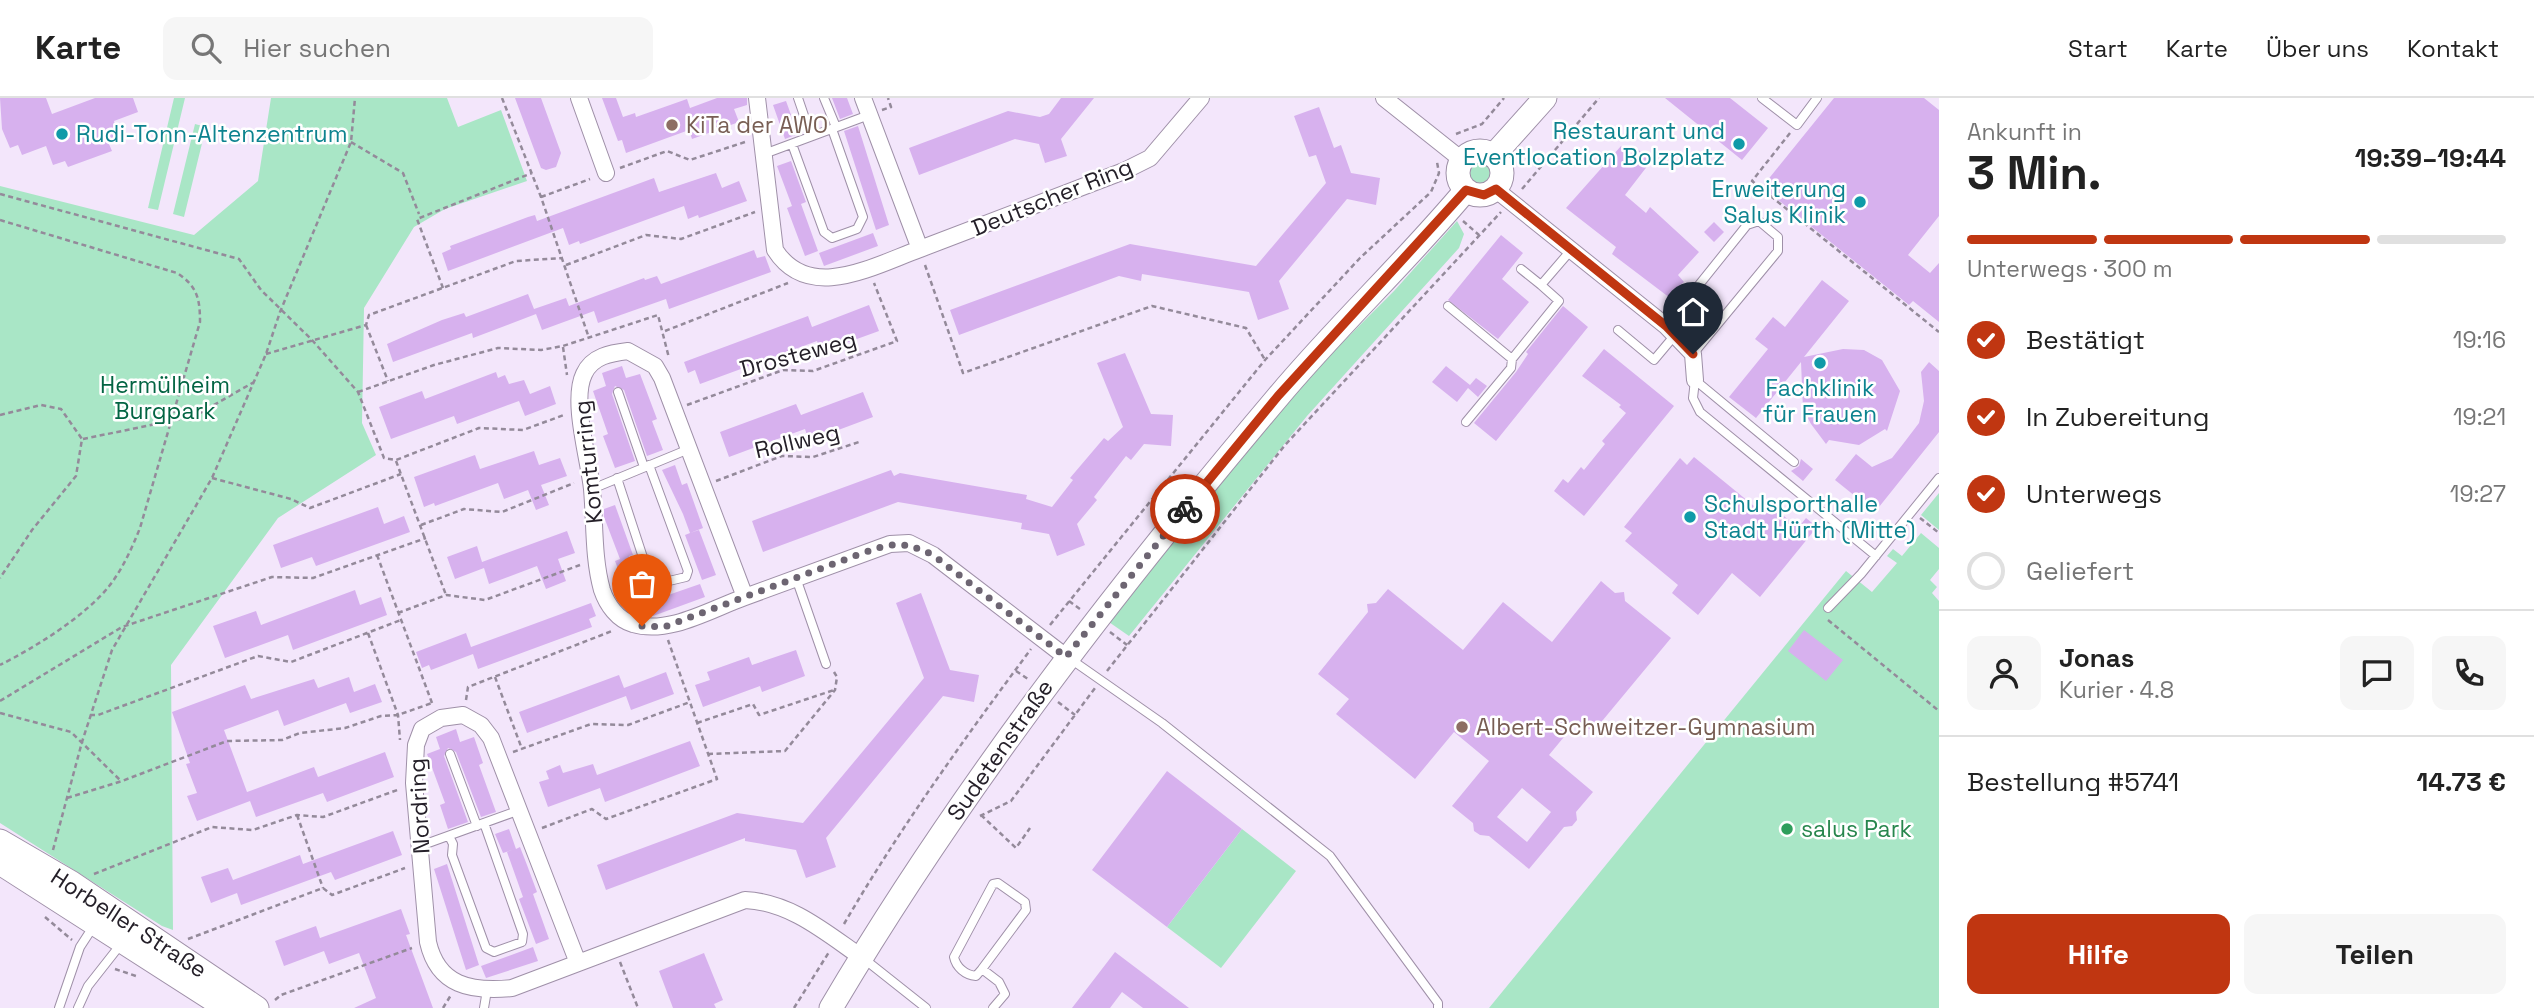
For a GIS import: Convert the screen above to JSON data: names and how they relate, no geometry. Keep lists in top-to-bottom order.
{
  "streets": {
    "street": [
      "Deutscher Ring",
      "Komturring",
      "Sudetenstraße",
      "Nordring",
      "Horbeller Straße"
    ],
    "path": ["Drosteweg", "Rollweg"]
  },
  "crossings": [
    ["Deutscher Ring", "Drosteweg"],
    ["Sudetenstraße", "Nordring"]
  ],
  "parks": ["Hermülheim Burgpark"],
  "places": [
    "KiTa der AWO",
    "Rudi-Tonn-Altenzentrum",
    "Restaurant und Eventlocation Bolzplatz",
    "Erweiterung Salus Klinik",
    "Fachklinik für Frauen",
    "Schulsporthalle Stadt Hürth (Mitte)",
    "Albert-Schweitzer-Gymnasium",
    "salus Park"
  ],
  "page": {
    "header": "Karte",
    "search": "Hier suchen",
    "nav": [
      "Start",
      "Karte",
      "Über uns",
      "Kontakt"
    ],
    "heading": ["3 Min.", "Ankunft in", "19:39–19:44"],
    "panel": [
      "Jonas",
      "Kurier · 4.8",
      "Bestellung #5741",
      "14.73 €"
    ],
    "bar": "Unterwegs · 300 m",
    "list": [
      ["Bestätigt", "19:16"],
      ["In Zubereitung", "19:21"],
      ["Unterwegs", "19:27"],
      "Geliefert"
    ],
    "buttons": ["Hilfe", "Teilen"]
  }
}
